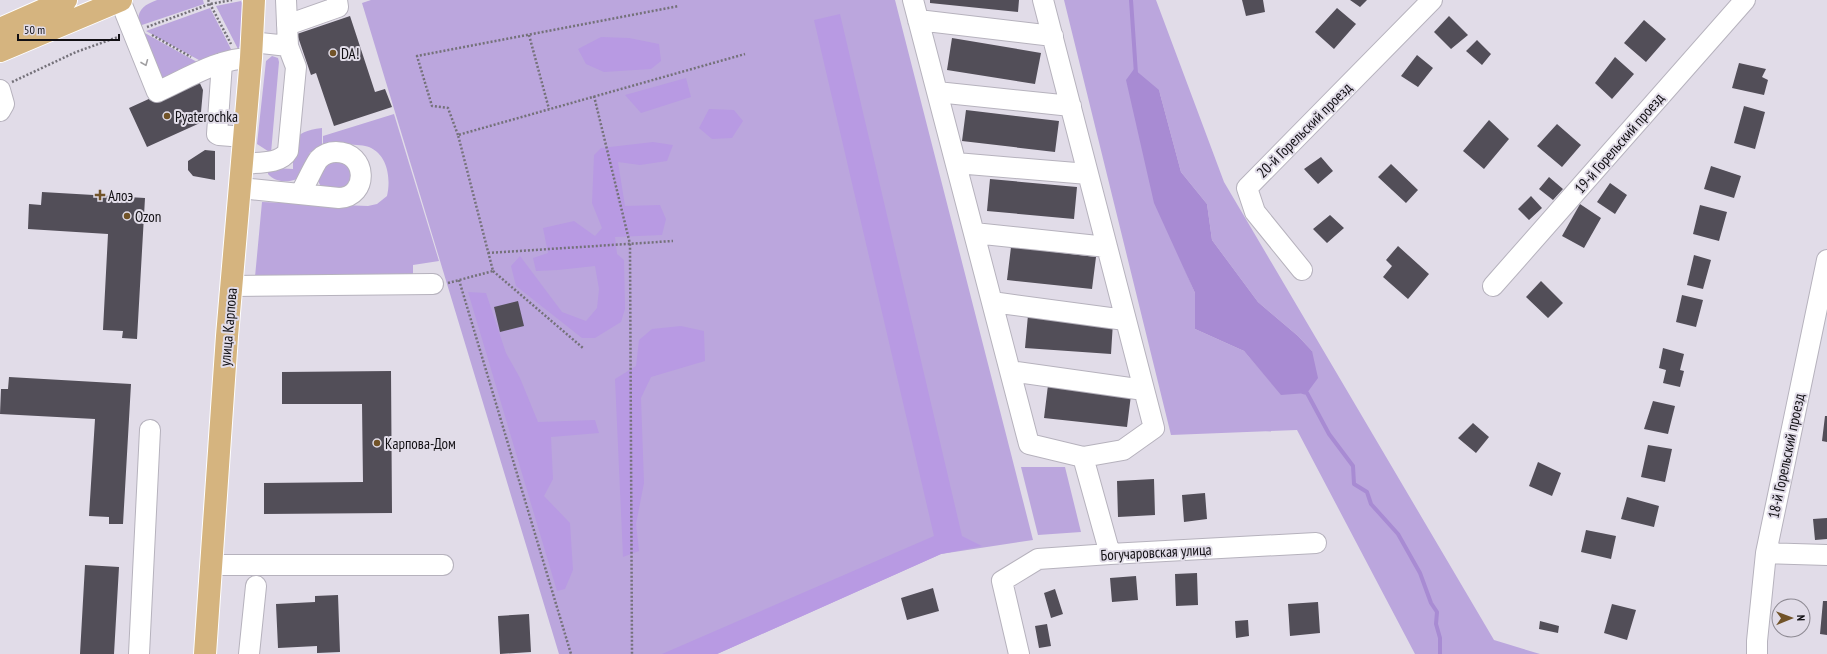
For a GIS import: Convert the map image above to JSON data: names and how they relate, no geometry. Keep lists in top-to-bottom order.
{
  "streets": {
    "main road": ["улица Карпова"],
    "street": [
      "20-й Горельский проезд",
      "19-й Горельский проезд",
      "18-й Горельский проезд",
      "Богучаровская улица"
    ]
  },
  "places": {
    "other": [
      "DA!",
      "Pyaterochka",
      "Ozon",
      "Карпова-Дом"
    ],
    "health": ["Алоэ"]
  },
  "scale_bar": "50 m",
  "north": "right"
}
